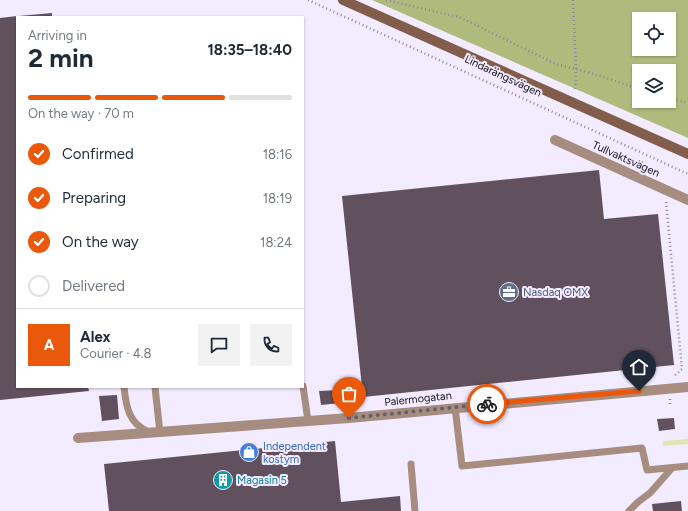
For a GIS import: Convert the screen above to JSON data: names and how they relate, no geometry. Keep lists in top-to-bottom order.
{
  "streets": {
    "street": ["Lindarängsvägen", "Tullvaktsvägen", "Palermogatan"]
  },
  "places": {
    "office": ["Nasdaq OMX"],
    "shop": ["Independent kostym"],
    "building": ["Magasin 5"]
  },
  "page": {
    "heading": ["2 min", "Arriving in", "18:35–18:40"],
    "panel": ["Alex", "Courier · 4.8"],
    "bar": "On the way · 70 m",
    "list": [
      ["Confirmed", "18:16"],
      ["Preparing", "18:19"],
      ["On the way", "18:24"],
      "Delivered"
    ],
    "round": "A"
  }
}
